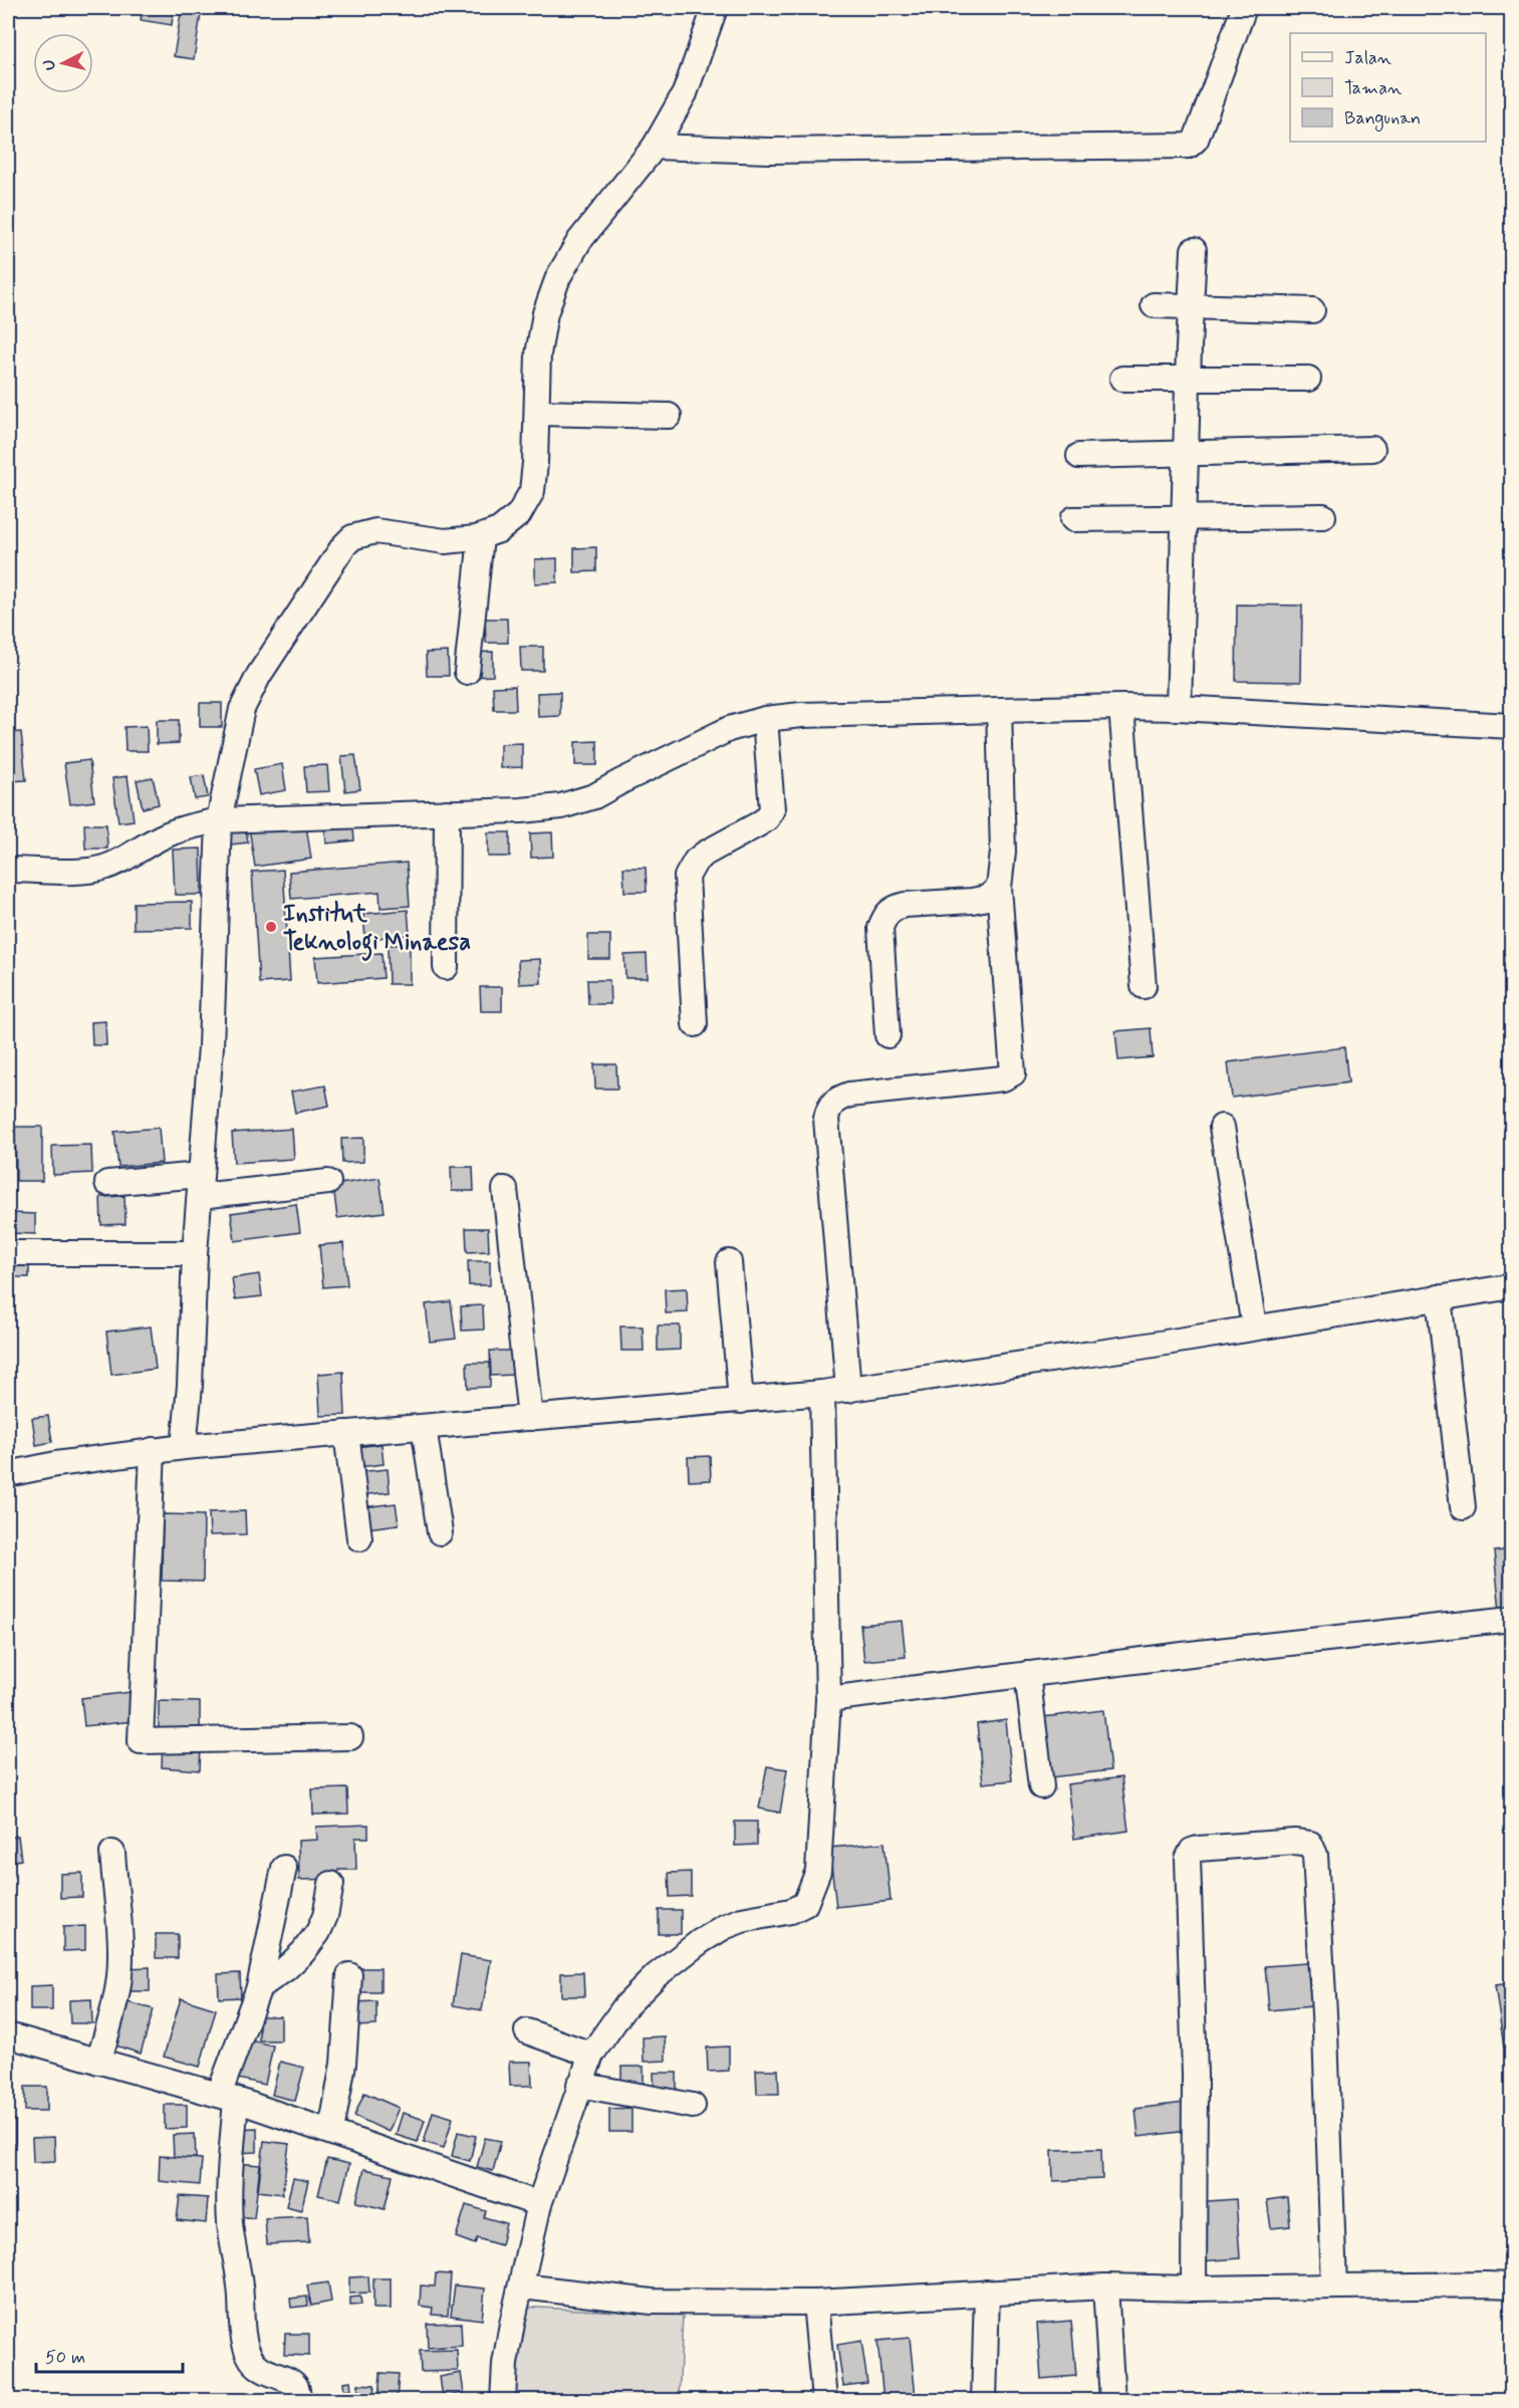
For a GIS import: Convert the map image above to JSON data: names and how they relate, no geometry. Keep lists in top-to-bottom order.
{
  "places": ["Institut Teknologi Minaesa"],
  "legend": ["Jalan", "Taman", "Bangunan"],
  "scale_bar": "50 m",
  "north": "left"
}
